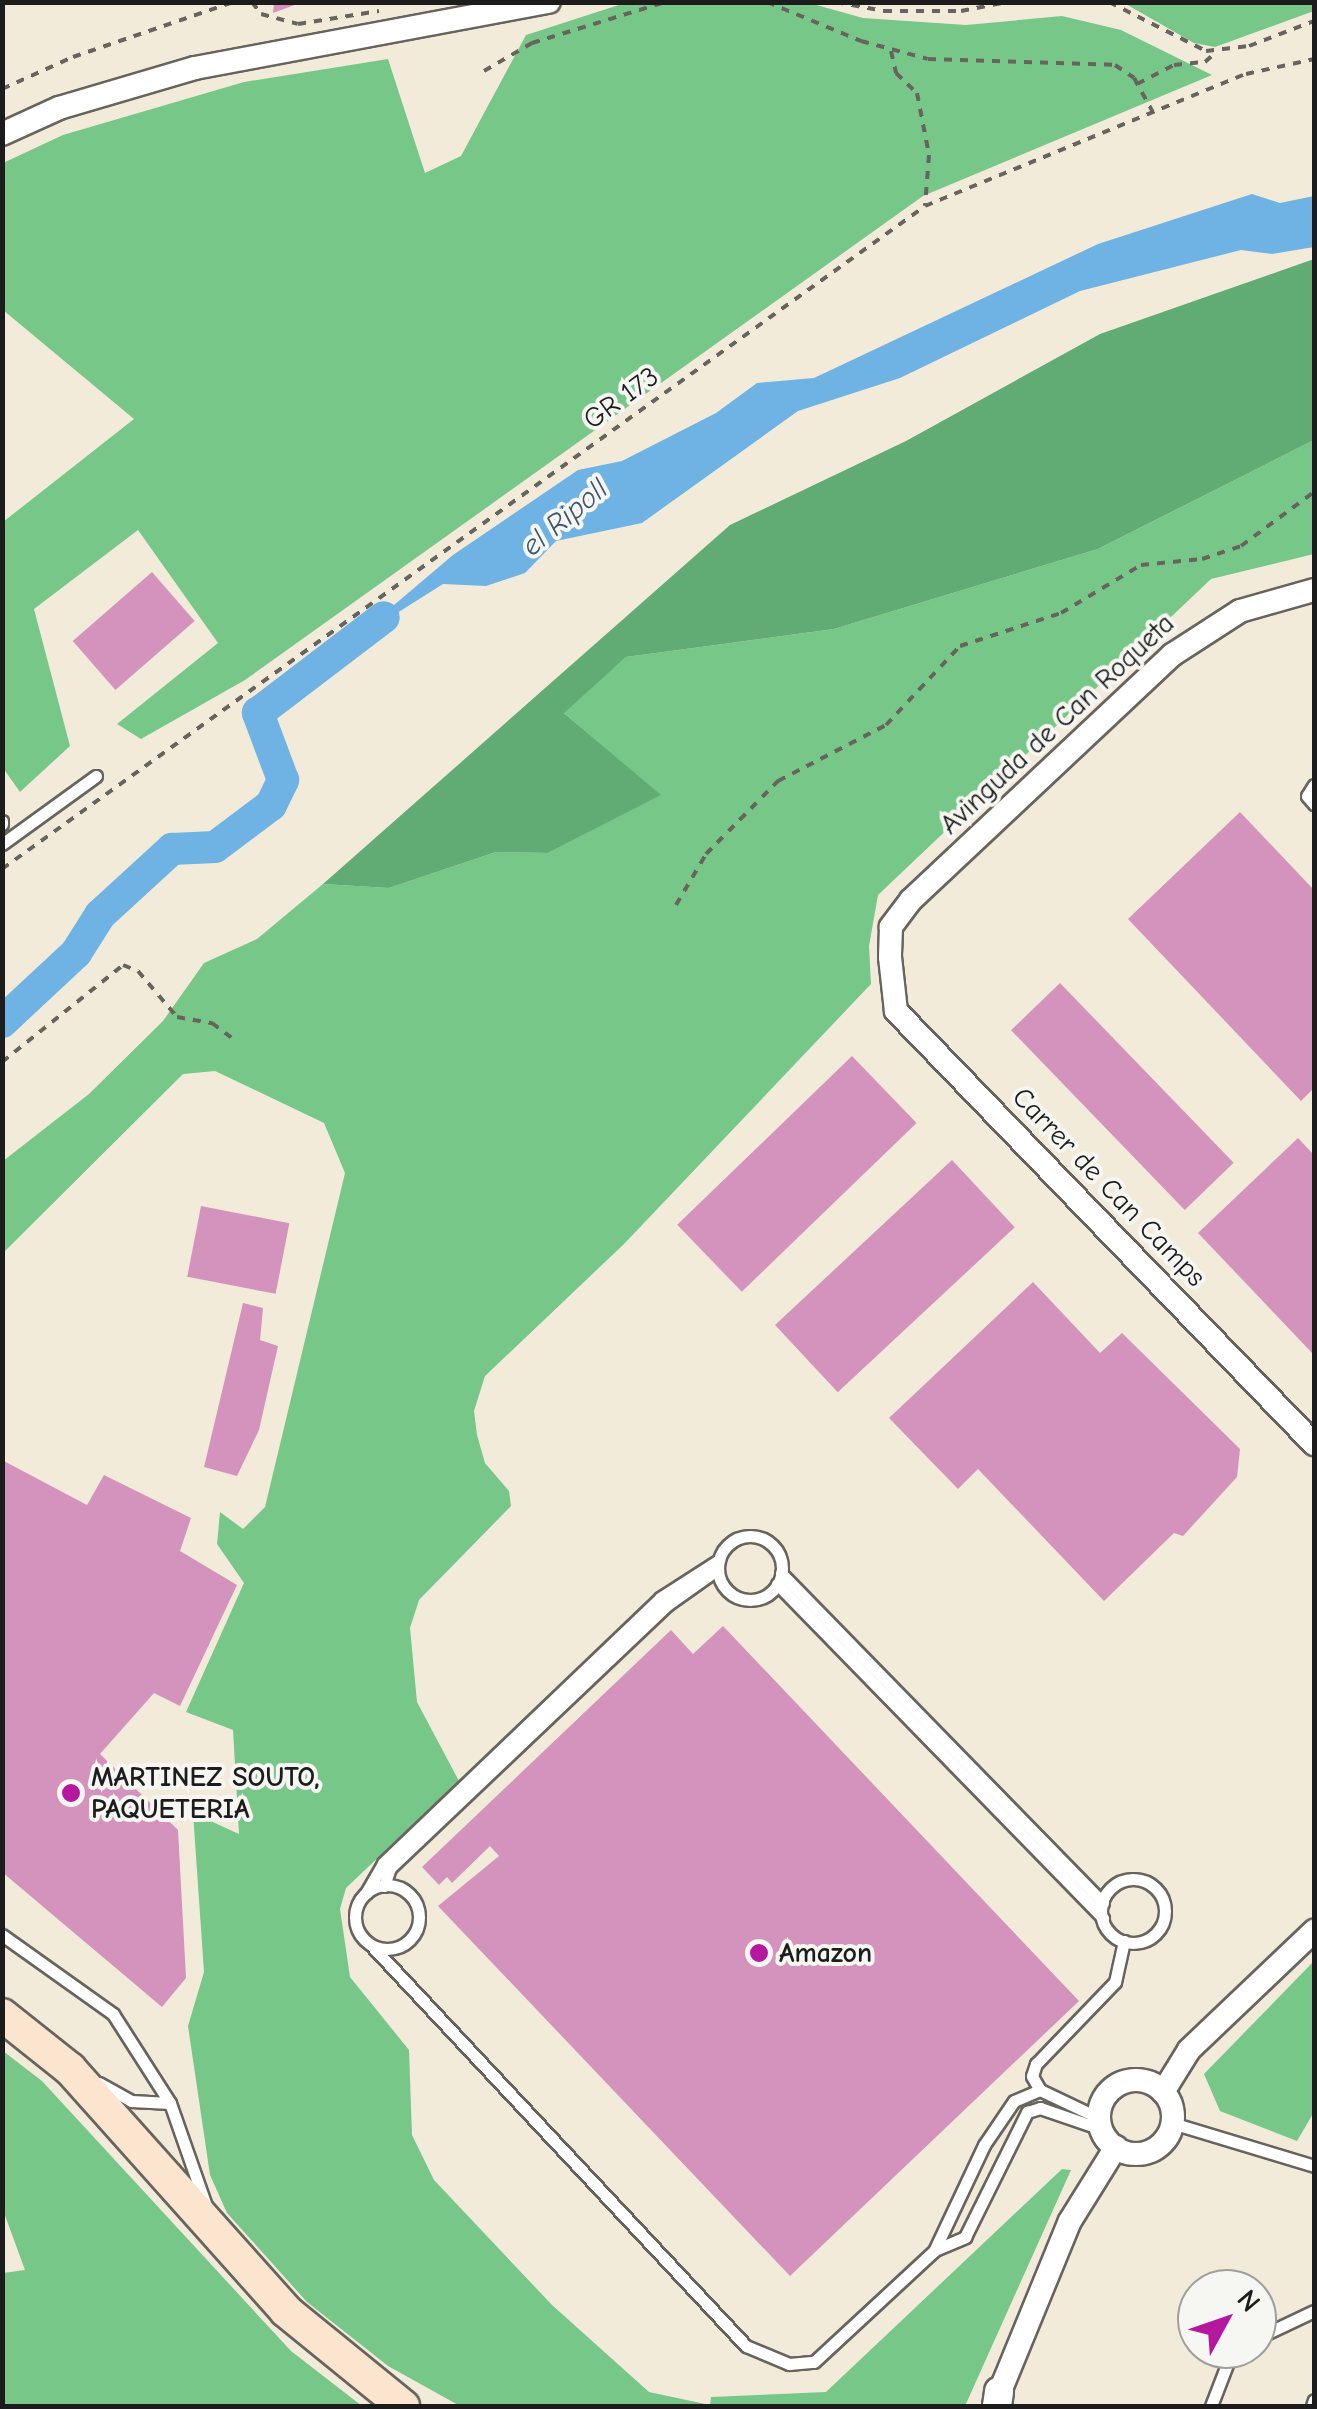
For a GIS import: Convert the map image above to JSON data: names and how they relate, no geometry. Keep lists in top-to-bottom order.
{
  "streets": {
    "street": ["Avinguda de Can Roqueta", "Carrer de Can Camps"],
    "path": ["GR 173"]
  },
  "crossings": [
    ["Avinguda de Can Roqueta", "Carrer de Can Camps"]
  ],
  "water": ["el Ripoll"],
  "places": ["MARTINEZ SOUTO, PAQUETERIA", "Amazon"],
  "north": "top right"
}
